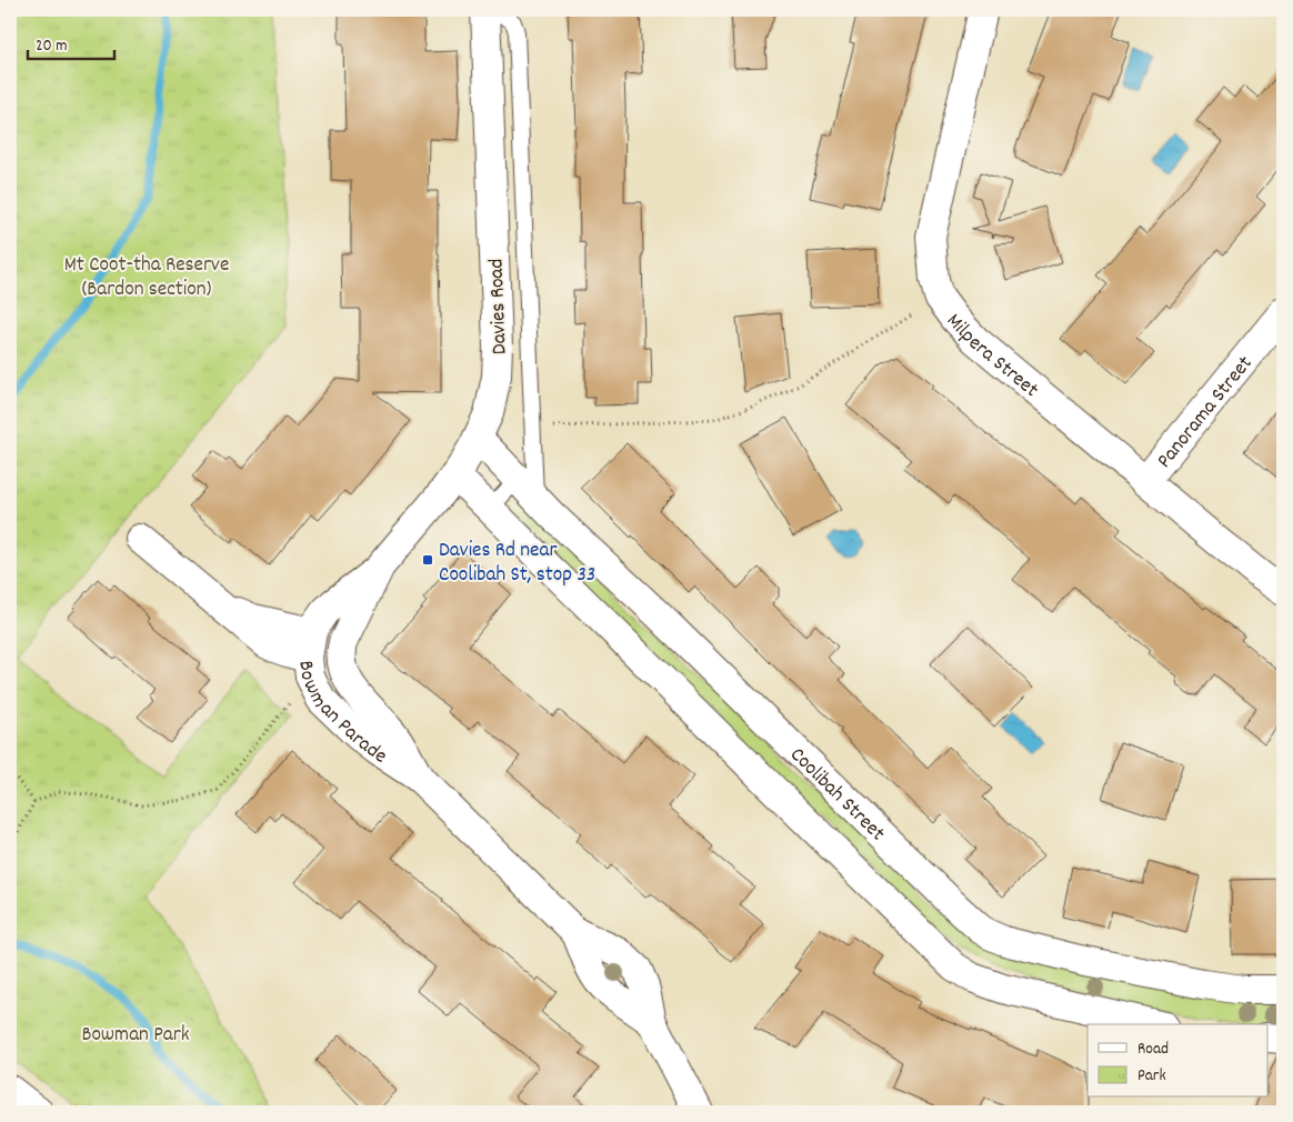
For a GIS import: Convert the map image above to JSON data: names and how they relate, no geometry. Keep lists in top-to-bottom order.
{
  "streets": {
    "street": [
      "Davies Road",
      "Milpera Street",
      "Panorama Street",
      "Bowman Parade",
      "Coolibah Street"
    ]
  },
  "crossings": [
    ["Davies Road", "Bowman Parade"],
    ["Davies Road", "Coolibah Street"],
    ["Milpera Street", "Panorama Street"]
  ],
  "parks": ["Mt Coot-tha Reserve (Bardon section)", "Bowman Park"],
  "places": {
    "transit": ["Davies Rd near Coolibah St, stop 33"]
  },
  "legend": ["Road", "Park"],
  "scale_bar": "20 m"
}
